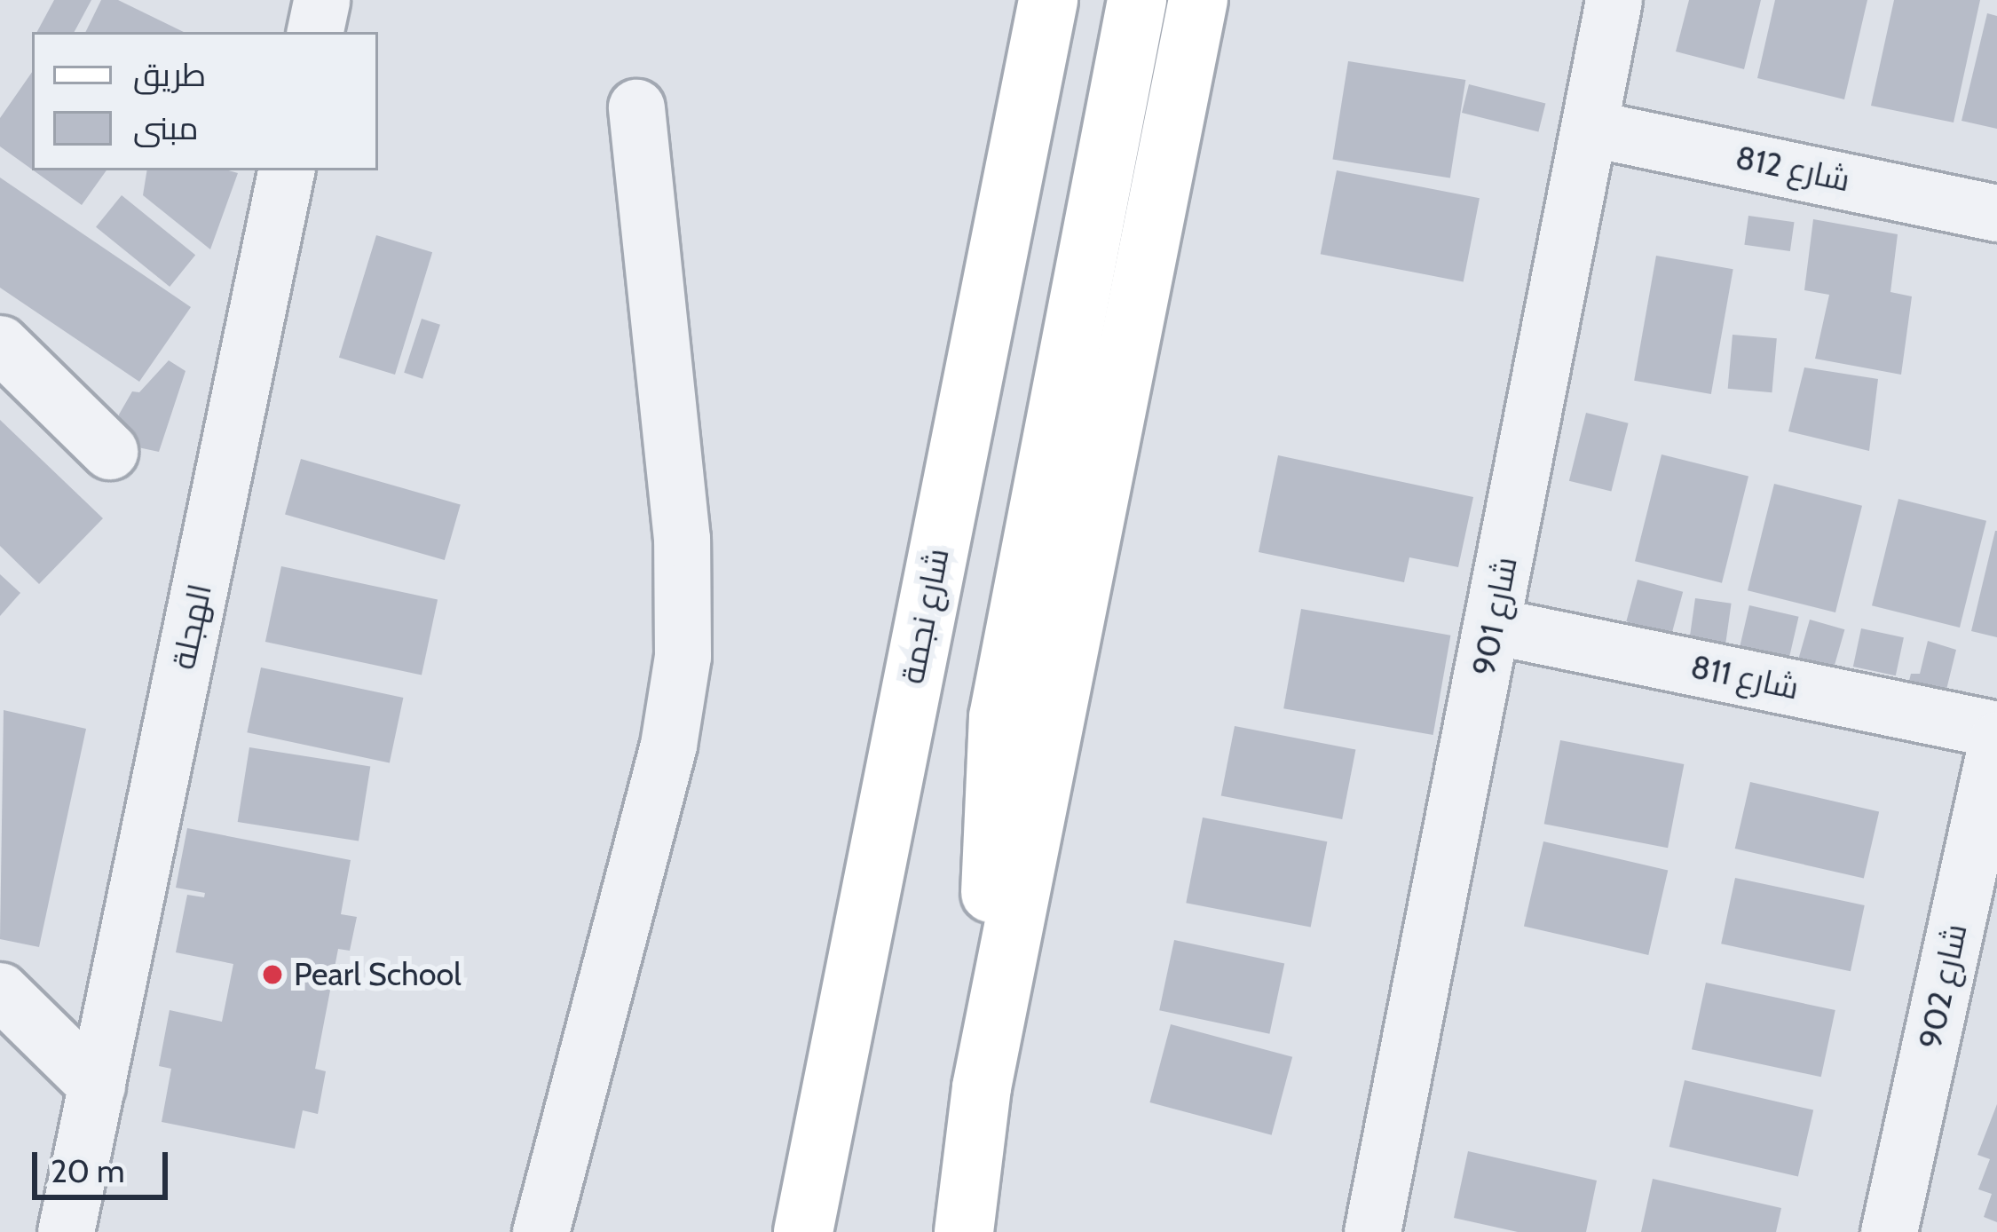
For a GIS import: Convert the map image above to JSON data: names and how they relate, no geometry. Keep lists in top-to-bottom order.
{
  "streets": {
    "main road": ["شارع نجمة"],
    "street": [
      "شارع 812",
      "شارع 901",
      "الهجلة",
      "شارع 811",
      "شارع 902"
    ]
  },
  "crossings": [
    ["شارع 812", "شارع 901"],
    ["شارع 901", "شارع 811"]
  ],
  "places": ["Pearl School"],
  "legend": ["طريق", "مبنى"],
  "scale_bar": "20 m"
}
